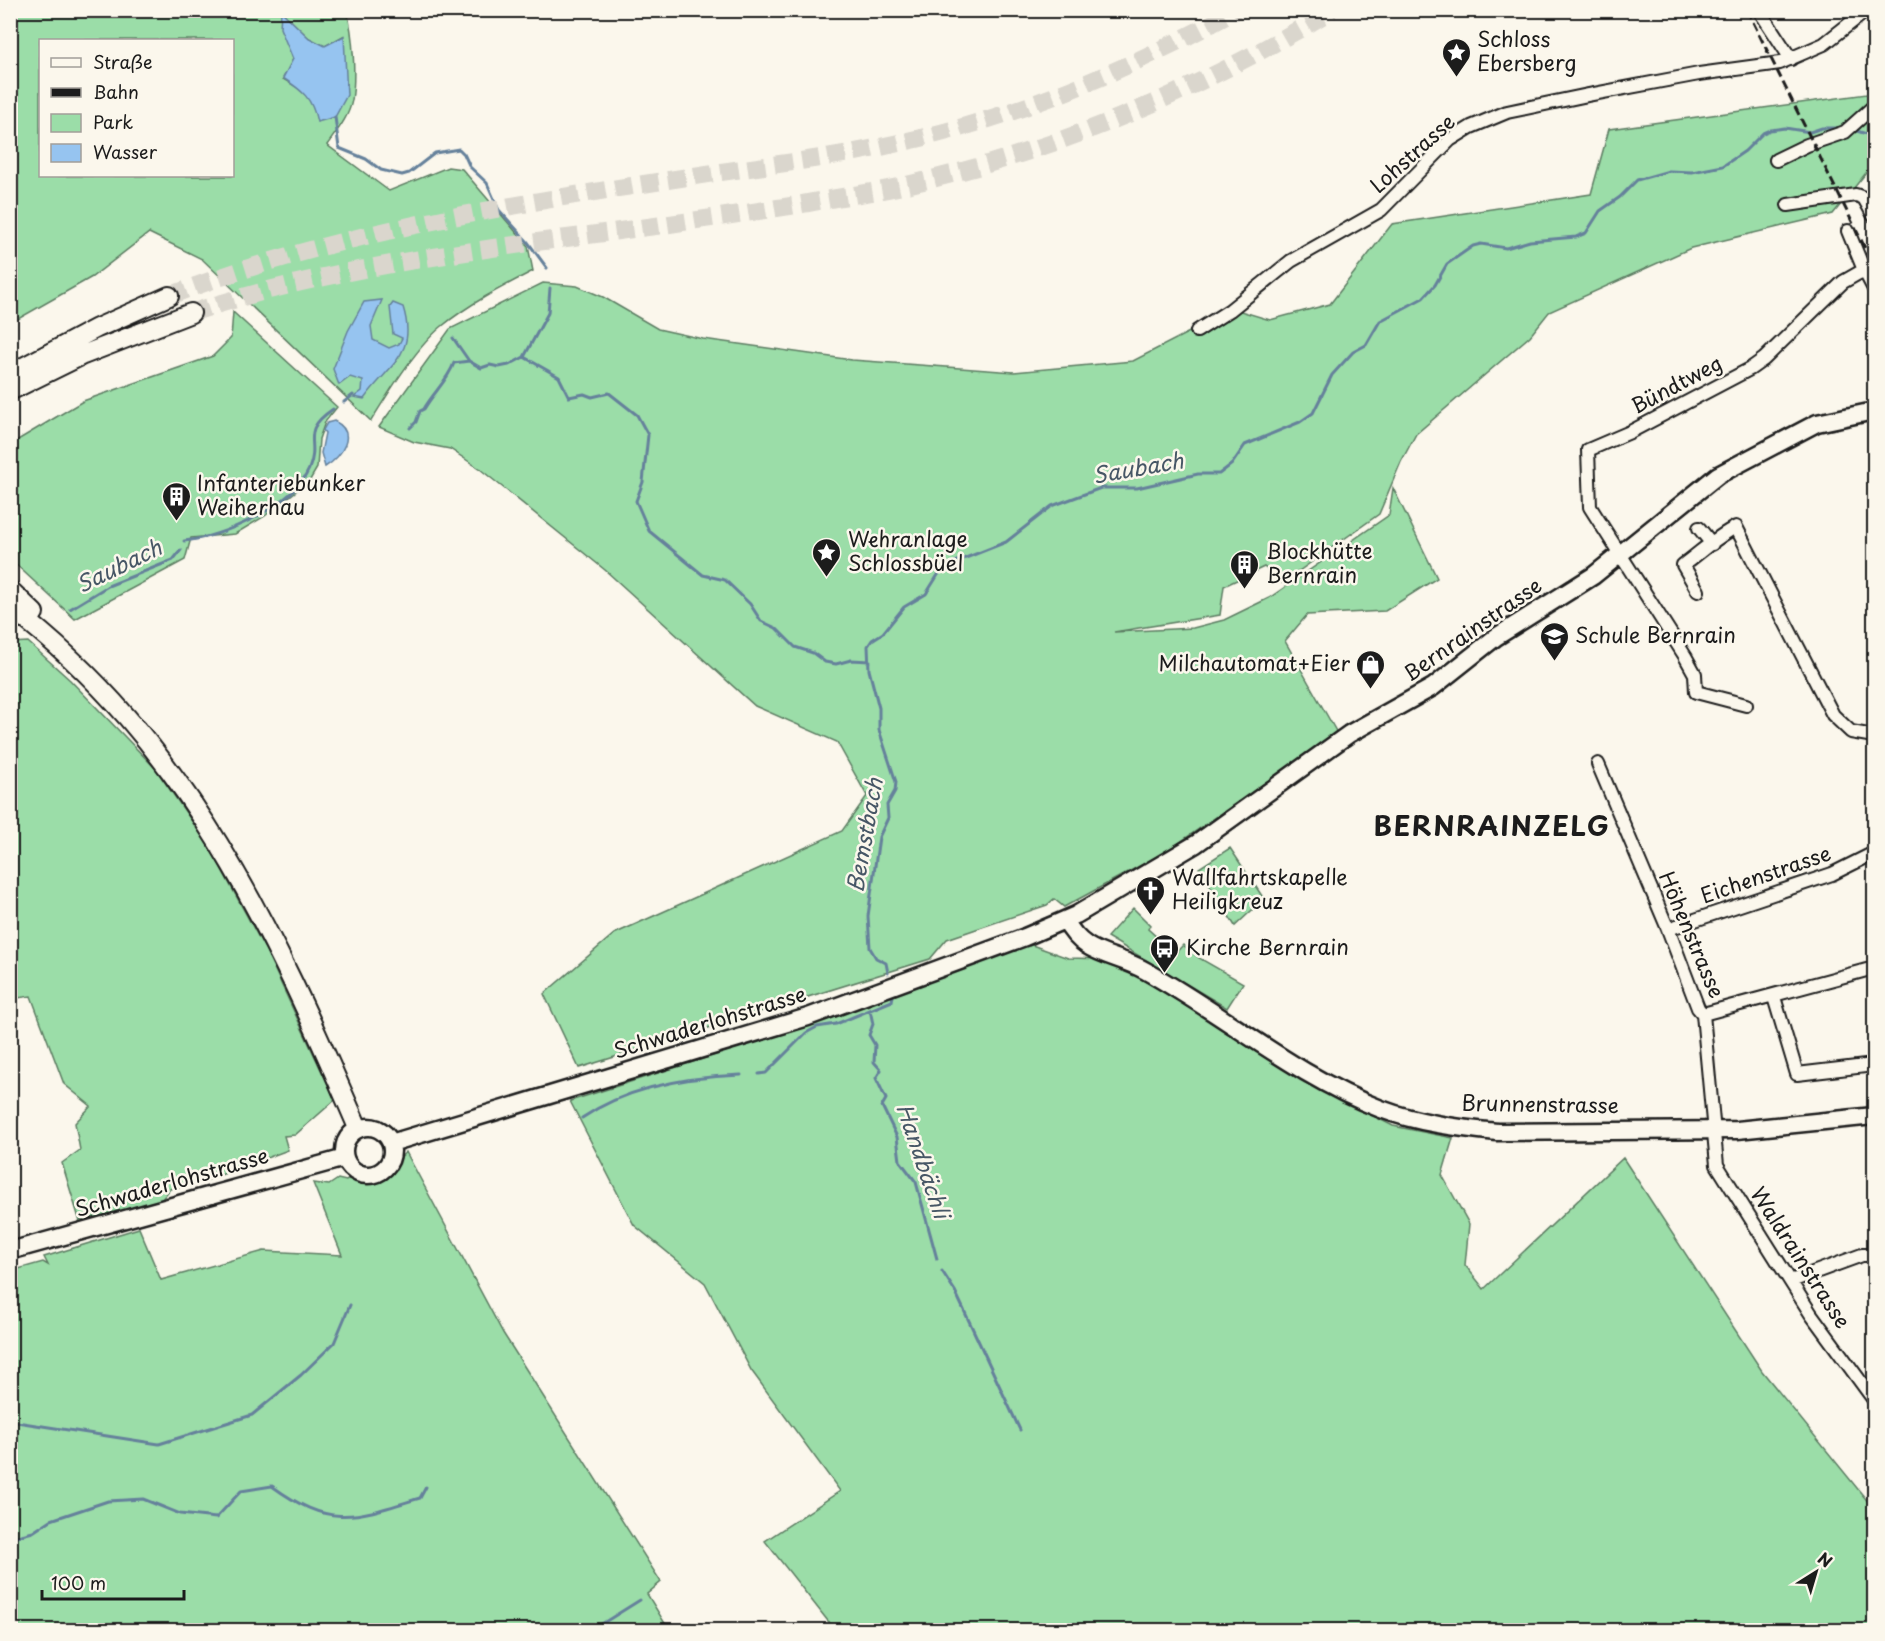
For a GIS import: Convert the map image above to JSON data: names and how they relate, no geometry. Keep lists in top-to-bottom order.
{
  "streets": {
    "main road": ["Bernrainstrasse", "Schwaderlohstrasse", "Brunnenstrasse"],
    "street": [
      "Lohstrasse",
      "Bündtweg",
      "Eichenstrasse",
      "Höhenstrasse",
      "Waldrainstrasse"
    ]
  },
  "crossings": [
    ["Bündtweg", "Bernrainstrasse"],
    ["Bernrainstrasse", "Schwaderlohstrasse"],
    ["Bernrainstrasse", "Brunnenstrasse"],
    ["Eichenstrasse", "Höhenstrasse"],
    ["Höhenstrasse", "Brunnenstrasse"],
    ["Höhenstrasse", "Waldrainstrasse"],
    ["Brunnenstrasse", "Waldrainstrasse"]
  ],
  "districts": ["BERNRAINZELG"],
  "water": ["Saubach", "Bemstbach", "Handbächli"],
  "places": {
    "place": ["Schloss Ebersberg", "Wehranlage Schlossbüel"],
    "building": ["Infanteriebunker Weiherhau", "Blockhütte Bernrain"],
    "school or university": ["Schule Bernrain"],
    "shop": ["Milchautomat+Eier"],
    "church": ["Wallfahrtskapelle Heiligkreuz"],
    "bus stop": ["Kirche Bernrain"]
  },
  "legend": [
    "Straße",
    "Bahn",
    "Park",
    "Wasser"
  ],
  "scale_bar": "100 m",
  "north": "top right"
}
